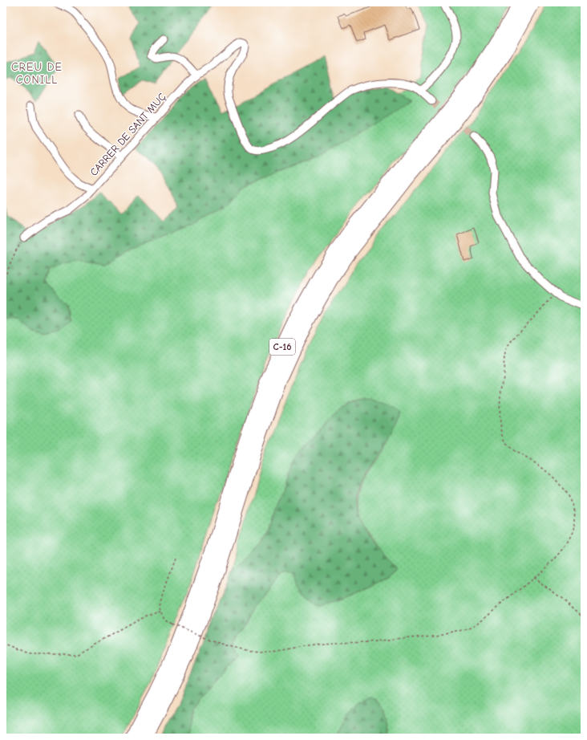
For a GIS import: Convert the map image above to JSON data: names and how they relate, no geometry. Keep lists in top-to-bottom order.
{
  "streets": {
    "highway": ["C-16"],
    "street": ["CARRER DE SANT MUÇ"]
  },
  "districts": ["CREU DE CONILL"]
}
